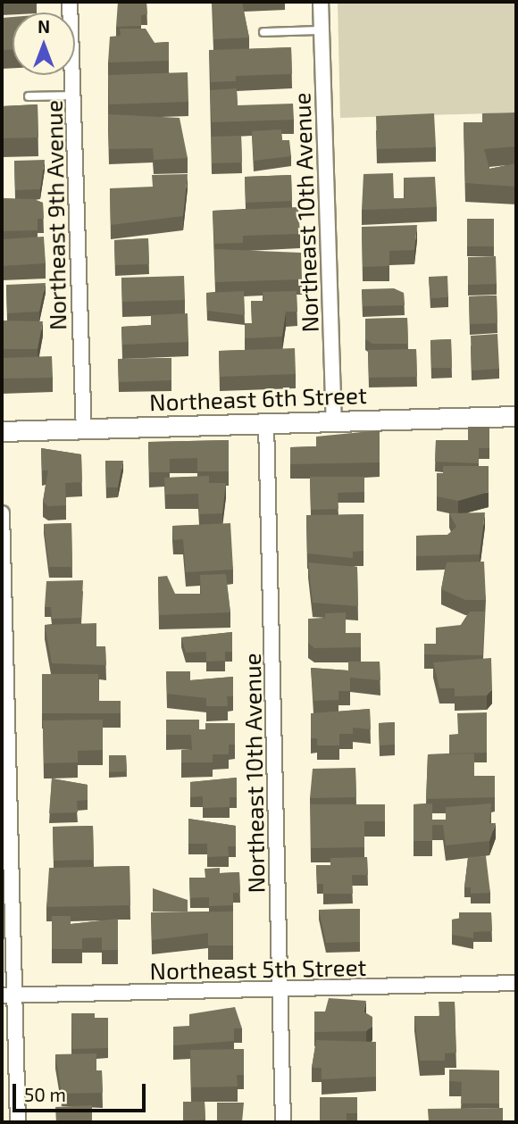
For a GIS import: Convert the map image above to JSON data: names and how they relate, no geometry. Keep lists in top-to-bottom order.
{
  "streets": {
    "street": [
      "Northeast 10th Avenue",
      "Northeast 9th Avenue",
      "Northeast 6th Street",
      "Northeast 5th Street"
    ]
  },
  "crossings": [
    ["Northeast 10th Avenue", "Northeast 6th Street"],
    ["Northeast 10th Avenue", "Northeast 5th Street"],
    ["Northeast 9th Avenue", "Northeast 6th Street"]
  ],
  "scale_bar": "50 m",
  "north": "top"
}
